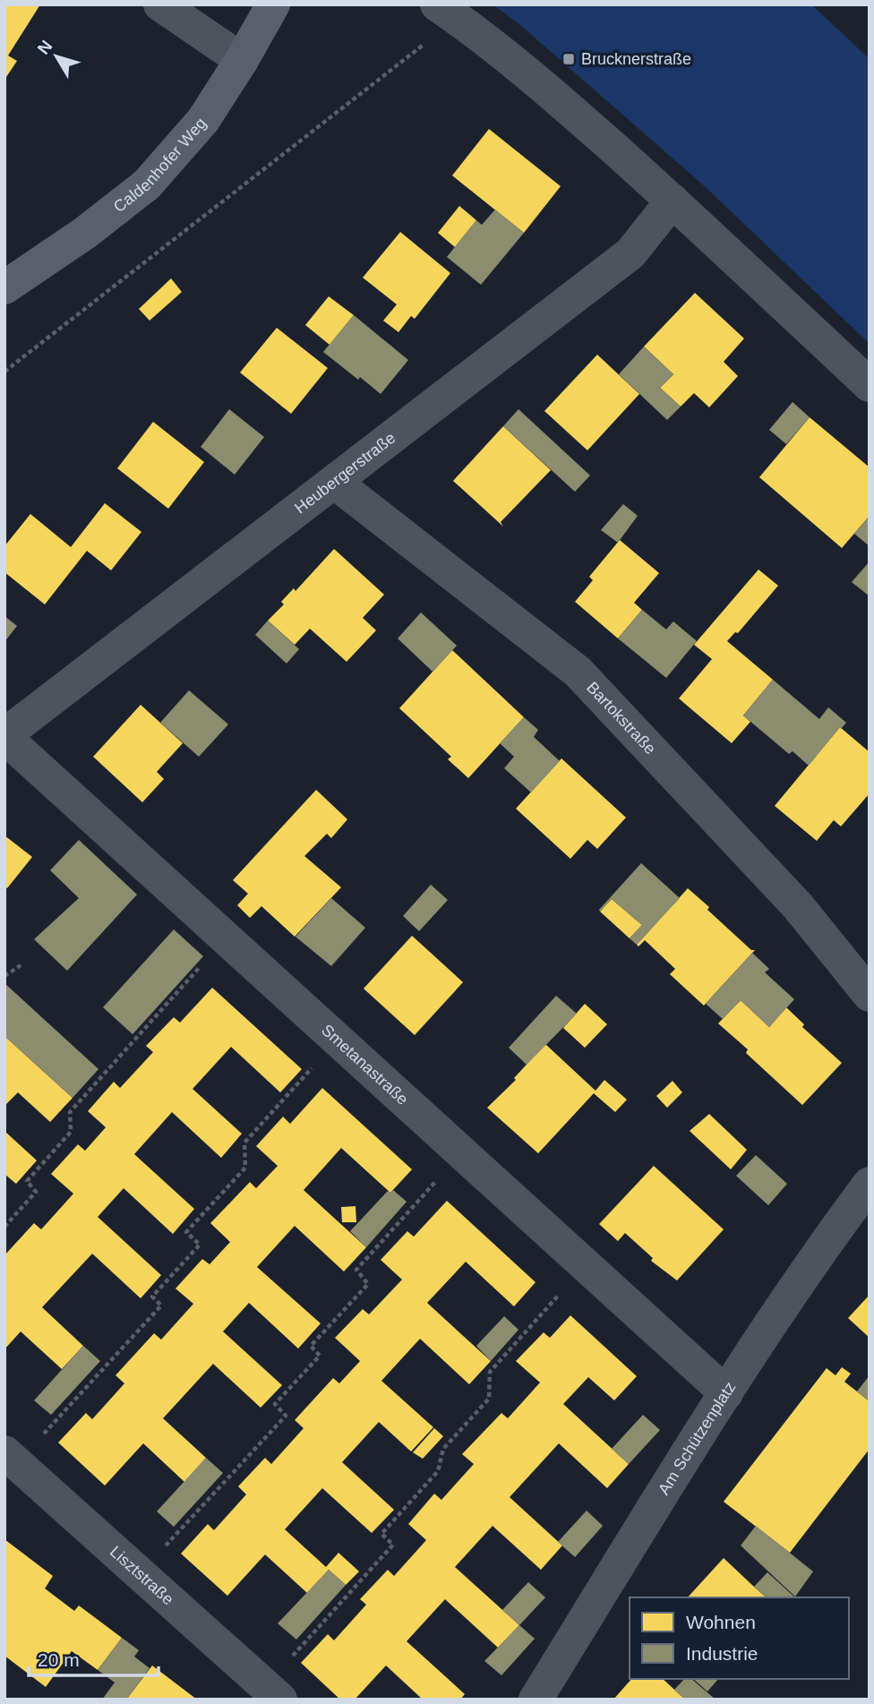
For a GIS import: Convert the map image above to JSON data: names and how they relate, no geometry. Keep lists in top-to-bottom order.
{
  "streets": {
    "main road": ["Caldenhofer Weg"],
    "street": [
      "Heubergerstraße",
      "Bartokstraße",
      "Smetanastraße",
      "Am Schützenplatz",
      "Lisztstraße"
    ]
  },
  "crossings": [
    ["Heubergerstraße", "Bartokstraße"],
    ["Heubergerstraße", "Smetanastraße"],
    ["Smetanastraße", "Am Schützenplatz"]
  ],
  "places": {
    "transit": ["Brucknerstraße"]
  },
  "legend": ["Wohnen", "Industrie"],
  "scale_bar": "20 m",
  "north": "top left"
}
